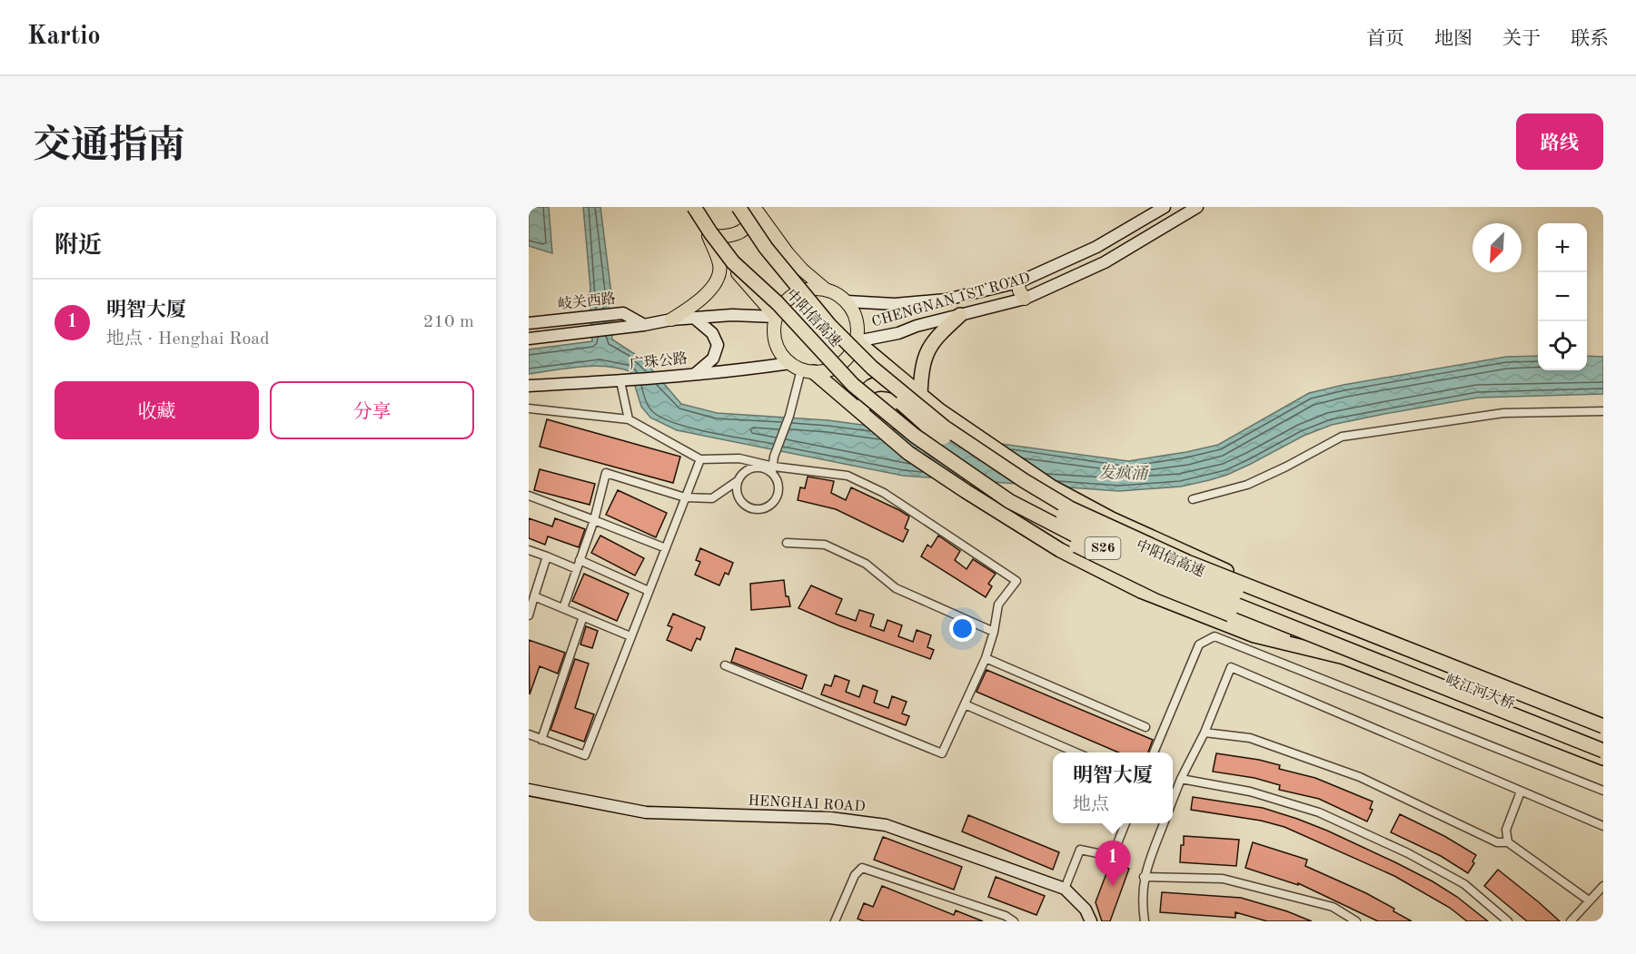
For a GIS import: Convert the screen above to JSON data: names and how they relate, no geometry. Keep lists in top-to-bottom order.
{
  "streets": {
    "highway": ["中阳信高速", "S26", "岐江河大桥"],
    "main road": [
      "CHENGNAN 1ST ROAD",
      "岐关西路",
      "广珠公路",
      "HENGHAI ROAD"
    ]
  },
  "crossings": [
    ["CHENGNAN 1ST ROAD", "广珠公路"]
  ],
  "water": ["发疯涌"],
  "north": "bottom left",
  "page": {
    "header": "Kartio",
    "nav": [
      "首页",
      "地图",
      "关于",
      "联系"
    ],
    "title": "交通指南",
    "buttons": [
      "路线",
      ["收藏", "分享"]
    ],
    "heading": "附近",
    "map_buttons": ["+", "−"],
    "list": [
      {
        "mark": "1",
        "name": "明智大厦",
        "note": "地点 · Henghai Road",
        "value": "210 m"
      }
    ],
    "popup": ["明智大厦", "地点"],
    "pins": "1"
  }
}
